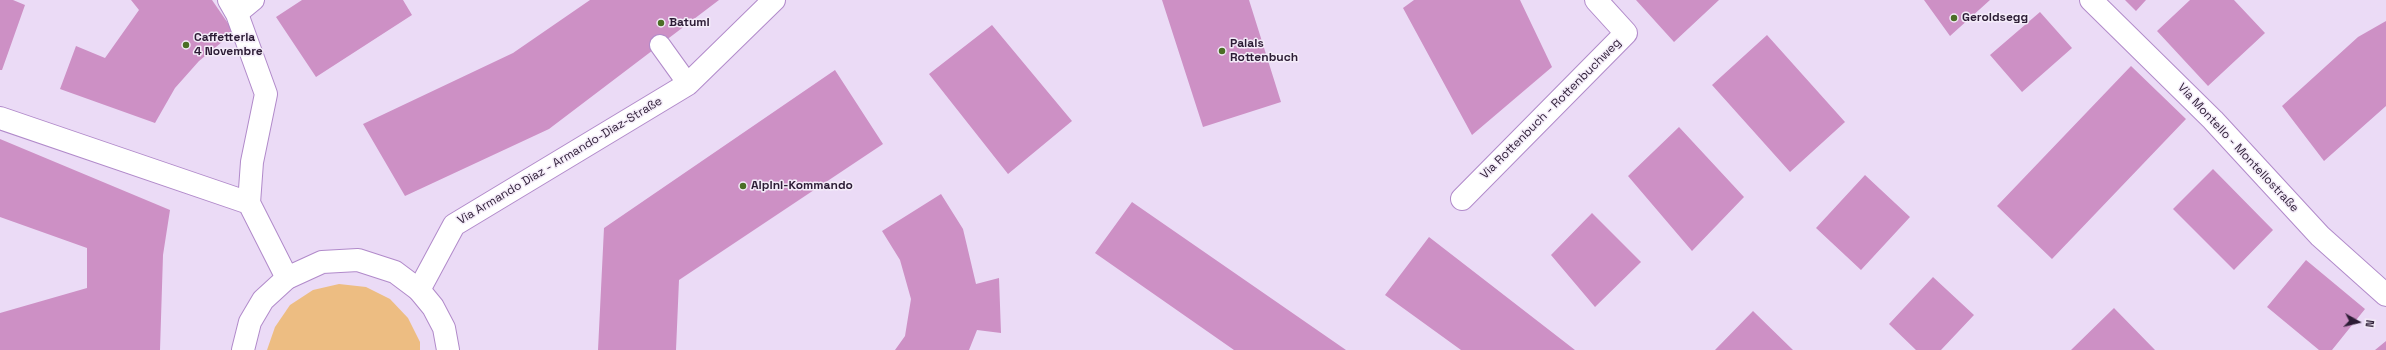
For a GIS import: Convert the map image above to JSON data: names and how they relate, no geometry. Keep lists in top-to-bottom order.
{
  "streets": {
    "street": ["Via Rottenbuch - Rottenbuchweg", "Via Montello - Montellostraße", "Via Armando Diaz - Armando-Diaz-Straße"]
  },
  "places": [
    "Geroldsegg",
    "Batumi",
    "Caffetteria 4 Novembre",
    "Palais Rottenbuch",
    "Alpini-Kommando"
  ],
  "north": "right"
}
